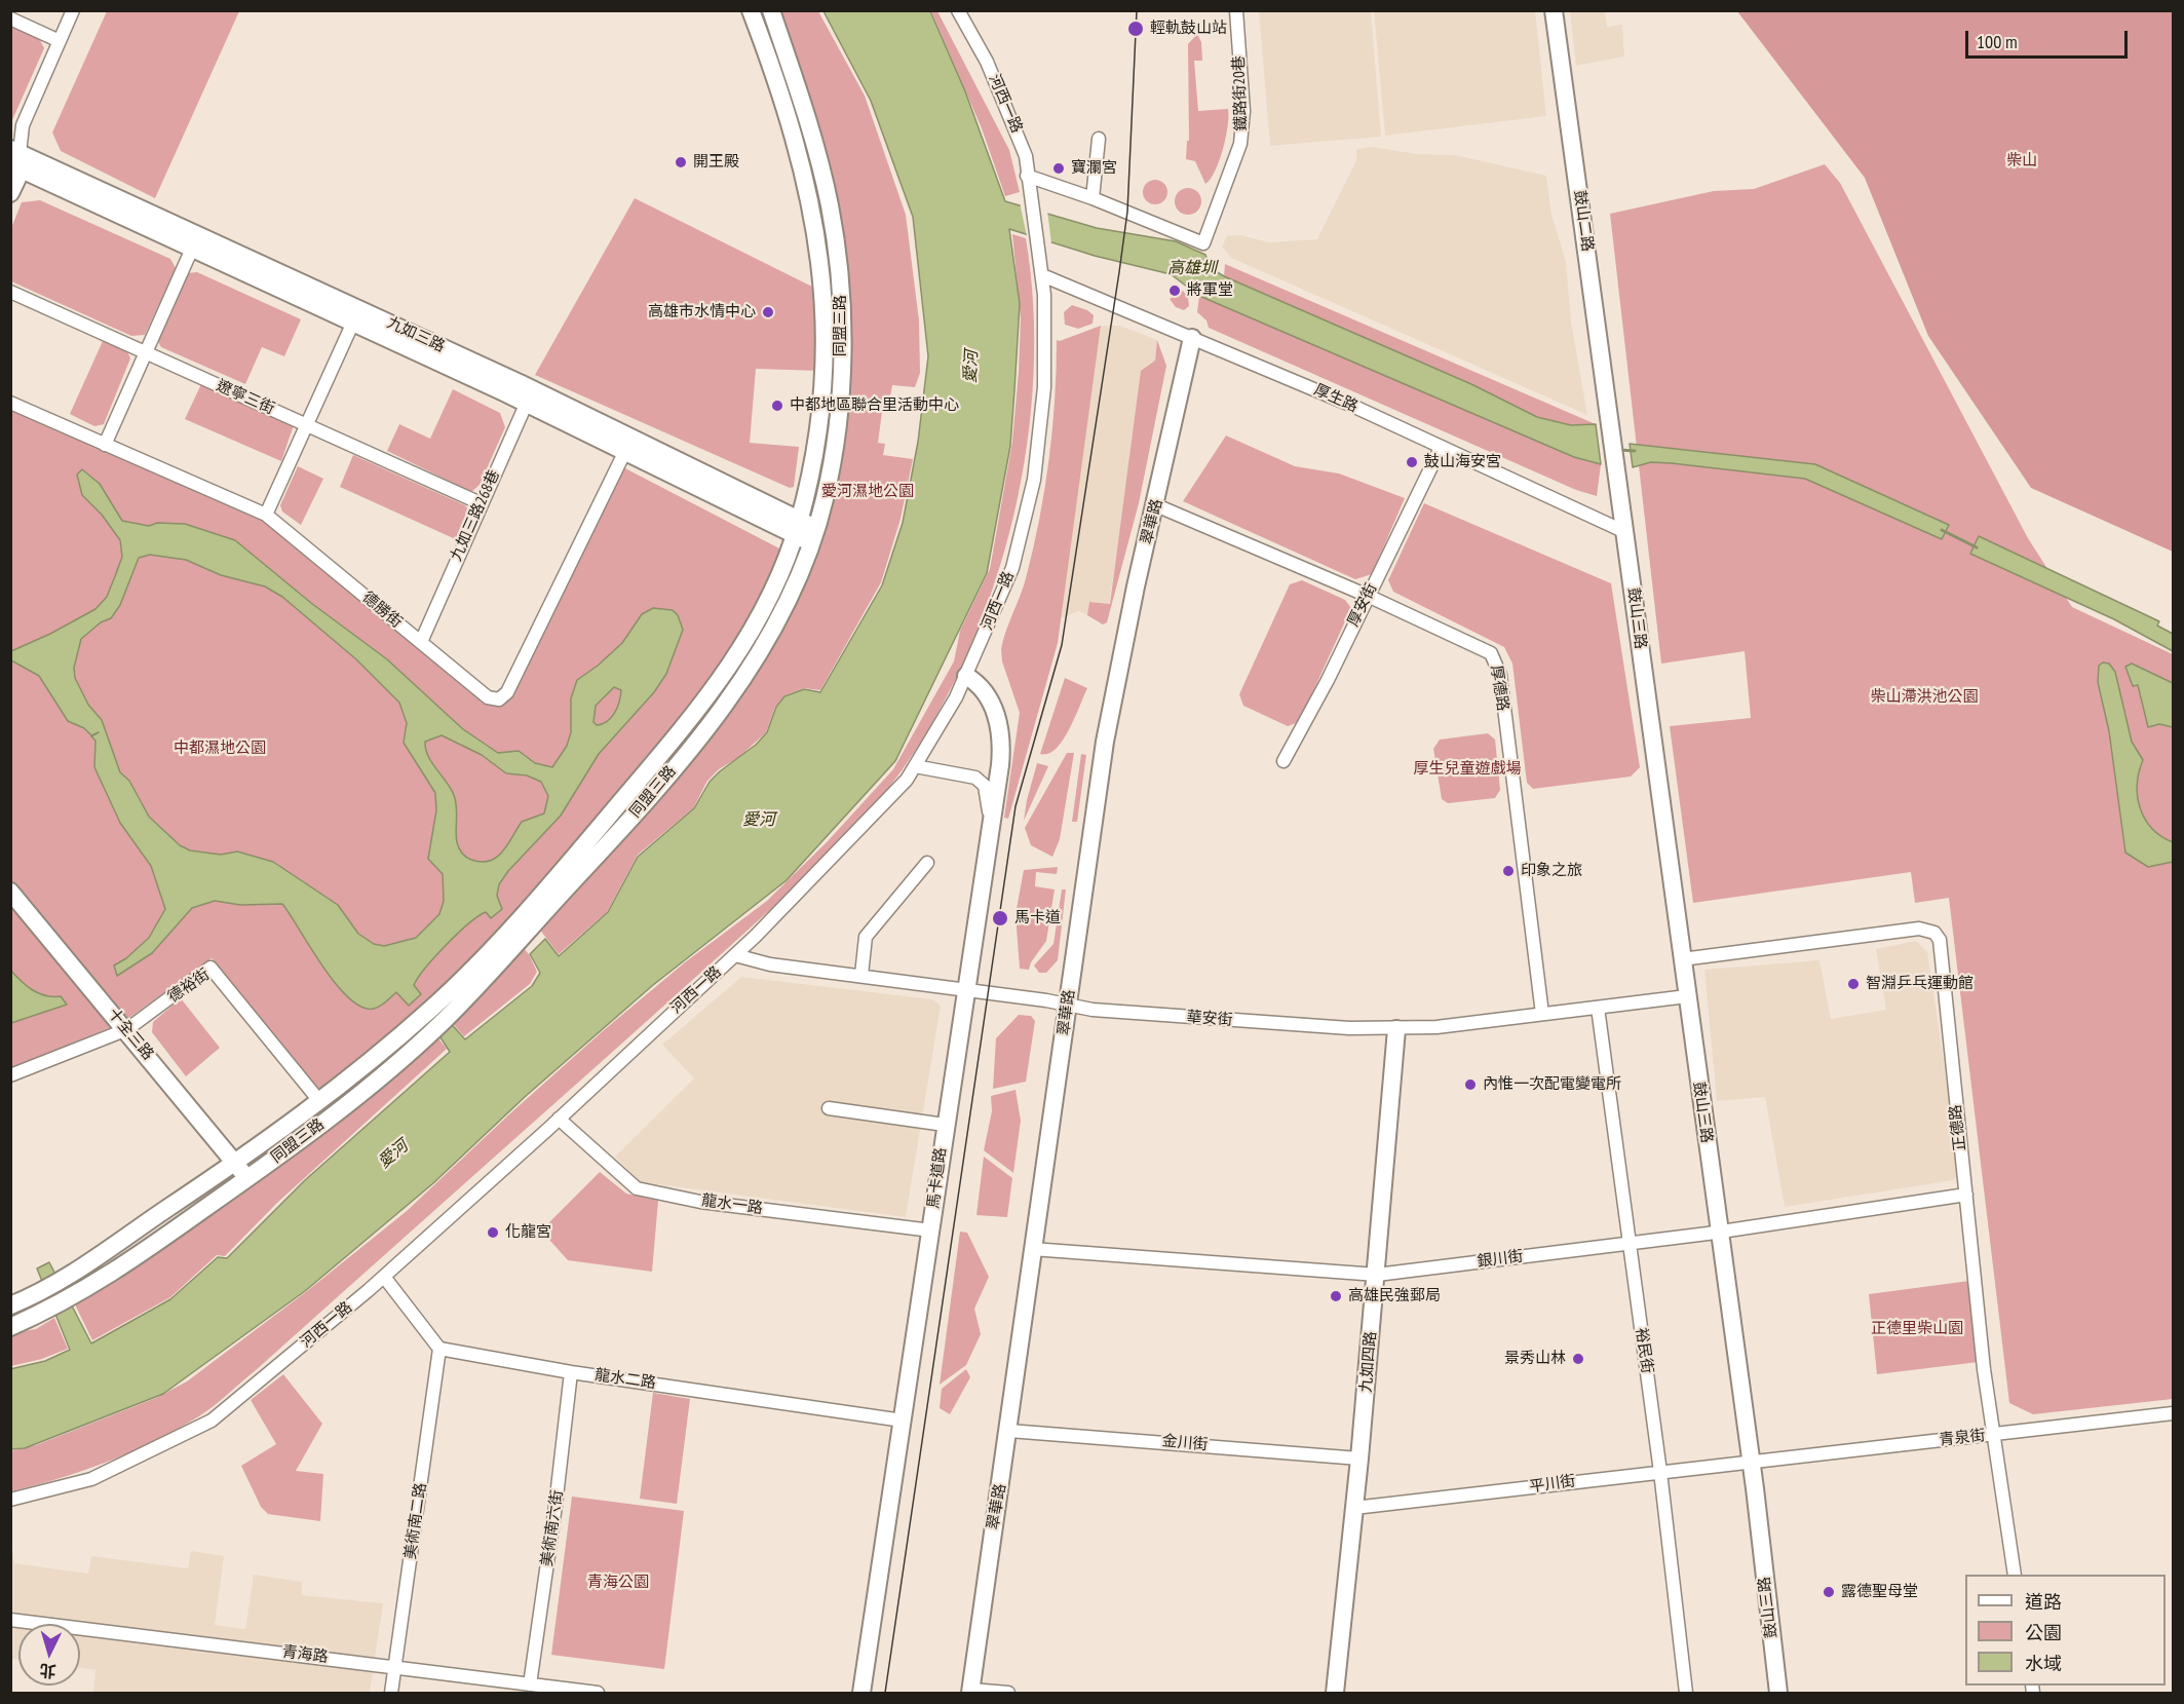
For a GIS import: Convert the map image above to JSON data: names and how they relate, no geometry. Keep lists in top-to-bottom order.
{
  "streets": {
    "street": [
      "鐵路街20巷",
      "河西一路",
      "鼓山二路",
      "同盟三路",
      "九如三路",
      "遼寧三街",
      "厚生路",
      "九如三路268巷",
      "翠華路",
      "厚安街",
      "德勝街",
      "鼓山三路",
      "厚德路",
      "德裕街",
      "華安街",
      "十全三路",
      "正德路",
      "馬卡道路",
      "龍水一路",
      "銀川街",
      "裕民街",
      "九如四路",
      "龍水二路",
      "青泉街",
      "金川街",
      "平川街",
      "美術南二路",
      "美術南六街",
      "青海路"
    ]
  },
  "crossings": [
    ["河西一路", "厚生路"],
    ["河西一路", "華安街"],
    ["河西一路", "馬卡道路"],
    ["河西一路", "龍水一路"],
    ["鼓山二路", "厚生路"],
    ["鼓山二路", "鼓山三路"],
    ["同盟三路", "九如三路"],
    ["同盟三路", "德裕街"],
    ["同盟三路", "十全三路"],
    ["九如三路", "九如三路268巷"],
    ["九如三路", "德勝街"],
    ["遼寧三街", "九如三路268巷"],
    ["厚生路", "翠華路"],
    ["厚生路", "厚安街"],
    ["厚生路", "鼓山三路"],
    ["九如三路268巷", "德勝街"],
    ["翠華路", "厚德路"],
    ["翠華路", "華安街"],
    ["翠華路", "銀川街"],
    ["翠華路", "金川街"],
    ["厚安街", "厚德路"],
    ["鼓山三路", "華安街"],
    ["鼓山三路", "正德路"],
    ["鼓山三路", "銀川街"],
    ["鼓山三路", "青泉街"],
    ["鼓山三路", "平川街"],
    ["厚德路", "華安街"],
    ["德裕街", "十全三路"],
    ["華安街", "馬卡道路"],
    ["華安街", "裕民街"],
    ["華安街", "九如四路"],
    ["正德路", "銀川街"],
    ["正德路", "青泉街"],
    ["馬卡道路", "龍水一路"],
    ["馬卡道路", "龍水二路"],
    ["銀川街", "裕民街"],
    ["銀川街", "九如四路"],
    ["裕民街", "平川街"],
    ["九如四路", "金川街"],
    ["九如四路", "平川街"],
    ["龍水二路", "美術南二路"],
    ["龍水二路", "美術南六街"],
    ["青泉街", "平川街"],
    ["美術南二路", "青海路"],
    ["美術南六街", "青海路"]
  ],
  "water": ["高雄圳", "愛河"],
  "parks": [
    "柴山",
    "愛河濕地公園",
    "柴山滯洪池公園",
    "中都濕地公園",
    "厚生兒童遊戲場",
    "正德里柴山園",
    "青海公園"
  ],
  "places": [
    "輕軌鼓山站",
    "開王殿",
    "寶瀾宮",
    "將軍堂",
    "高雄市水情中心",
    "中都地區聯合里活動中心",
    "鼓山海安宮",
    "印象之旅",
    "馬卡道",
    "智淵乒乓運動館",
    "內惟一次配電變電所",
    "化龍宮",
    "高雄民強郵局",
    "景秀山林",
    "露德聖母堂"
  ],
  "legend": ["道路", "公園", "水域"],
  "scale_bar": "100 m",
  "north": "bottom"
}
